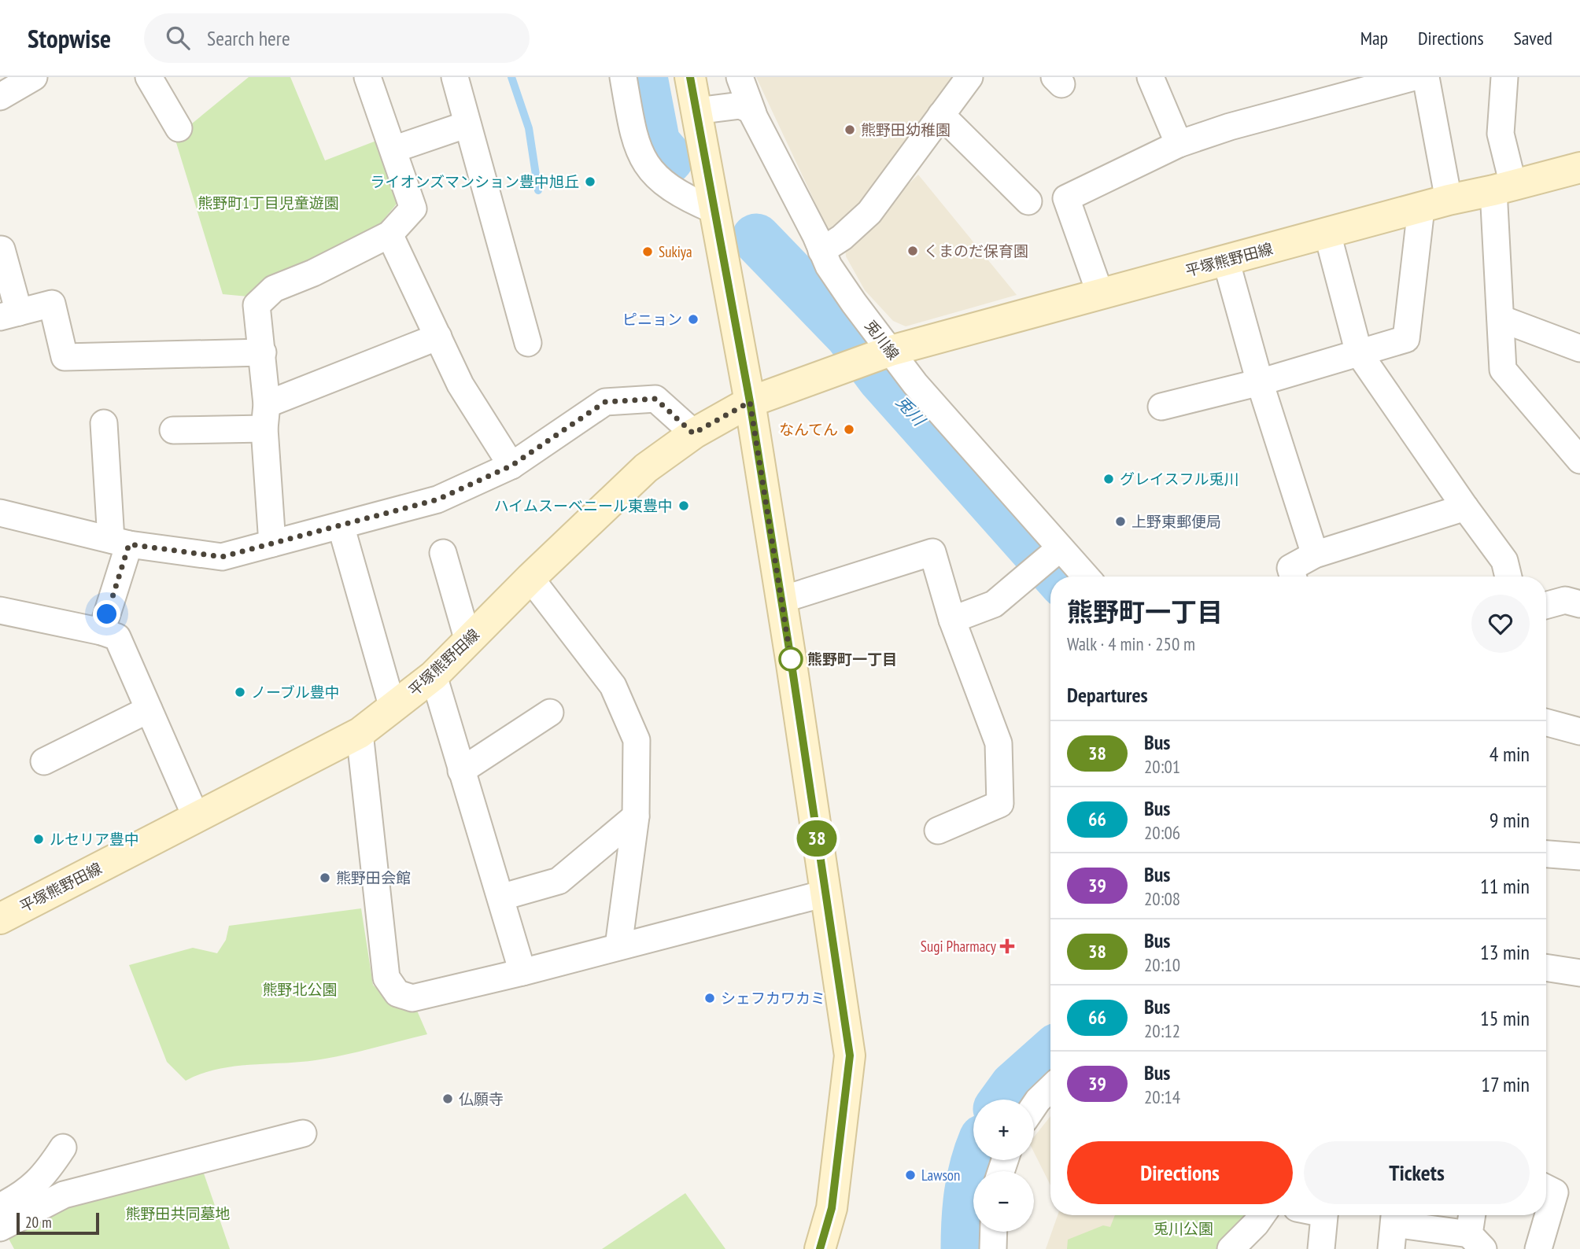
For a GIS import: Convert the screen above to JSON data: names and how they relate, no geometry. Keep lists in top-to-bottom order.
{
  "streets": {
    "street": ["平塚熊野田線", "兎川線"]
  },
  "crossings": [
    ["平塚熊野田線", "兎川線"]
  ],
  "water": ["兎川"],
  "parks": [
    "熊野町1丁目児童遊園",
    "熊野北公園",
    "熊野田共同墓地",
    "兎川公園"
  ],
  "places": {
    "other": [
      "熊野田幼稚園",
      "ライオンズマンション豊中旭丘",
      "くまのだ保育園",
      "Sukiya",
      "ピニョン",
      "なんてん",
      "グレイスフル兎川",
      "ハイムスーベニール東豊中",
      "上野東郵便局",
      "熊野町一丁目",
      "ノーブル豊中",
      "ルセリア豊中",
      "熊野田会館",
      "シェフカワカミ",
      "仏願寺",
      "Lawson"
    ],
    "health": ["Sugi Pharmacy"]
  },
  "lines": ["bus line 38"],
  "scale_bar": "20 m",
  "page": {
    "header": "Stopwise",
    "search": "Search here",
    "nav": ["Map", "Directions", "Saved"],
    "on_map": "38",
    "heading": [
      ["熊野町一丁目", "Walk · 4 min · 250 m"],
      "Departures"
    ],
    "list": [
      {
        "mark": "38",
        "name": "Bus",
        "note": "20:01",
        "value": "4 min"
      },
      {
        "mark": "66",
        "name": "Bus",
        "note": "20:06",
        "value": "9 min"
      },
      {
        "mark": "39",
        "name": "Bus",
        "note": "20:08",
        "value": "11 min"
      },
      {
        "mark": "38",
        "name": "Bus",
        "note": "20:10",
        "value": "13 min"
      },
      {
        "mark": "66",
        "name": "Bus",
        "note": "20:12",
        "value": "15 min"
      },
      {
        "mark": "39",
        "name": "Bus",
        "note": "20:14",
        "value": "17 min"
      }
    ],
    "map_buttons": ["+", "−"],
    "buttons": ["Directions", "Tickets"],
    "scale": "20 m"
  }
}
